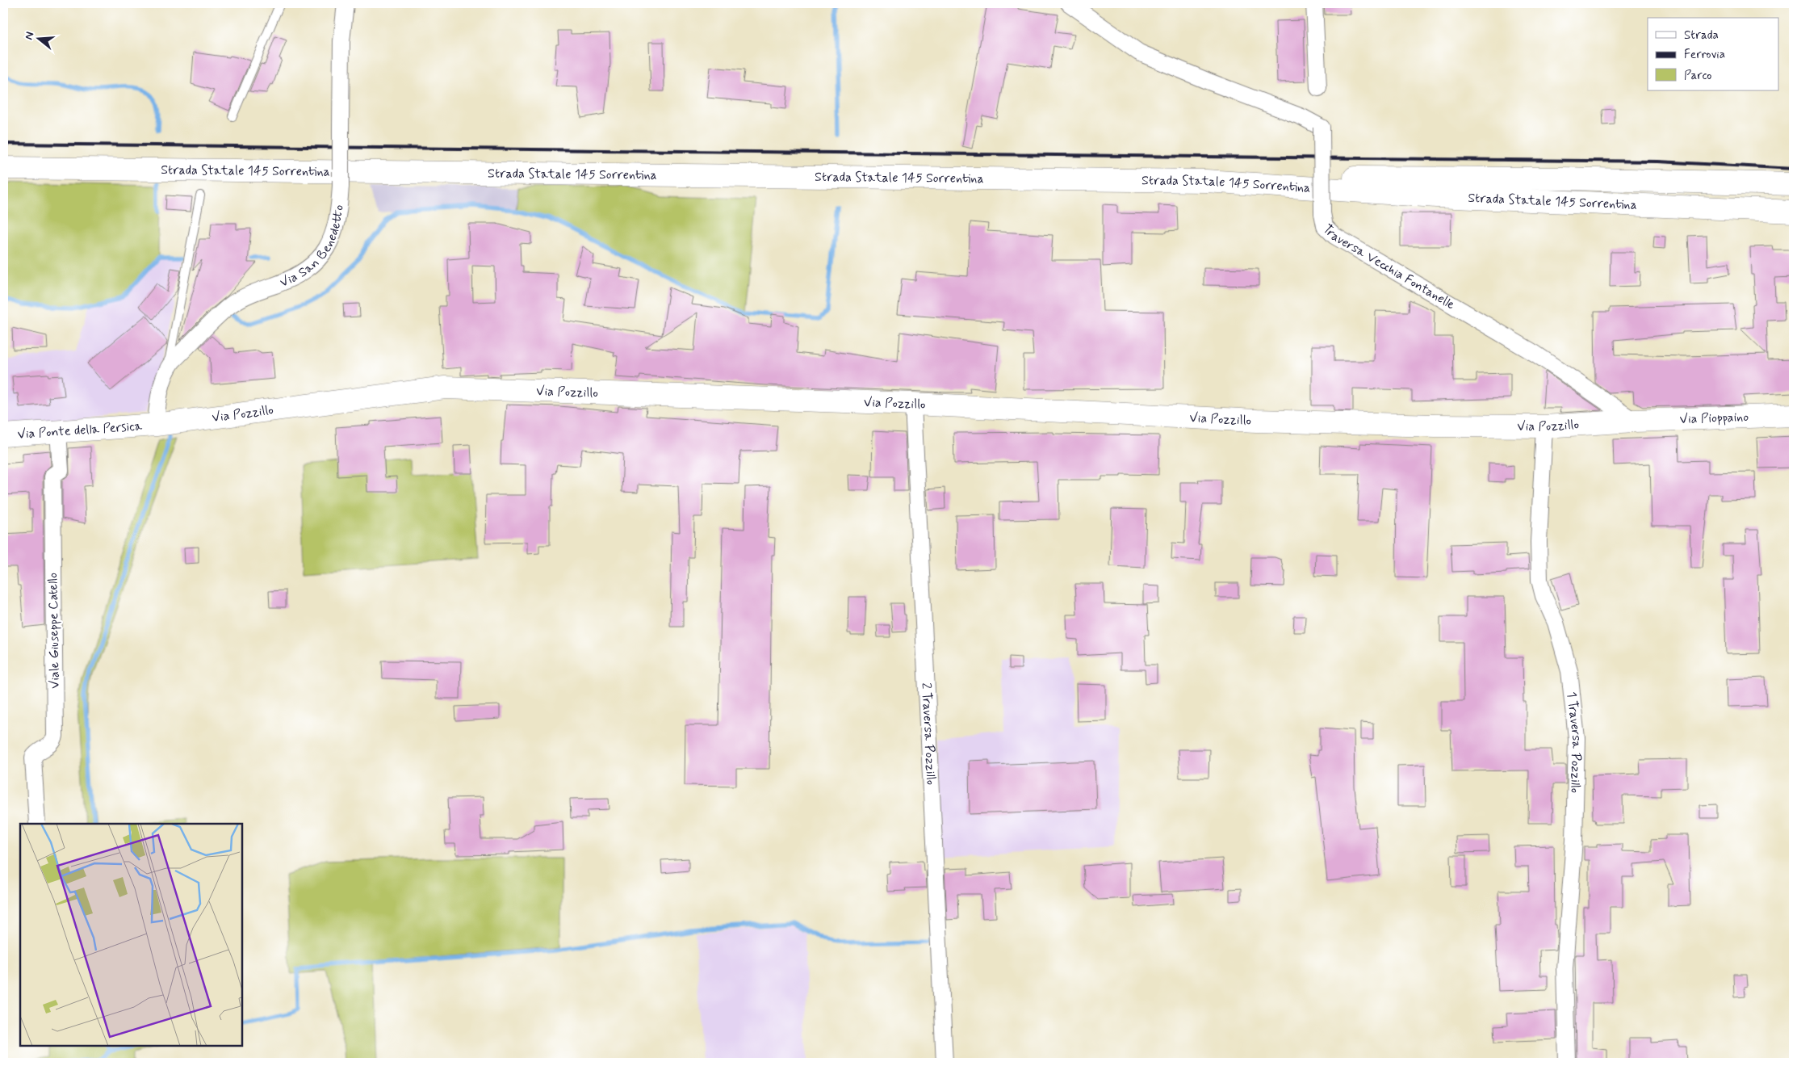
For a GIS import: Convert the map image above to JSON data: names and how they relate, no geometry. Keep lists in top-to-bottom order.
{
  "streets": {
    "main road": [
      "Strada Statale 145 Sorrentina",
      "Via Pozzillo",
      "Via Pioppaino",
      "Via Ponte della Persica"
    ],
    "street": [
      "Via San Benedetto",
      "Traversa Vecchia Fontanelle",
      "Viale Giuseppe Catello",
      "2 Traversa Pozzillo",
      "1 Traversa Pozzillo"
    ]
  },
  "crossings": [
    ["Via San Benedetto", "Via Pozzillo"],
    ["Via San Benedetto", "Via Ponte della Persica"],
    ["Traversa Vecchia Fontanelle", "Via Pozzillo"],
    ["Traversa Vecchia Fontanelle", "Via Pioppaino"],
    ["Via Pozzillo", "Via Pioppaino"],
    ["Via Pozzillo", "Via Ponte della Persica"],
    ["Via Pozzillo", "2 Traversa Pozzillo"],
    ["Via Pozzillo", "1 Traversa Pozzillo"],
    ["Via Ponte della Persica", "Viale Giuseppe Catello"]
  ],
  "legend": ["Strada", "Ferrovia", "Parco"],
  "north": "left"
}
